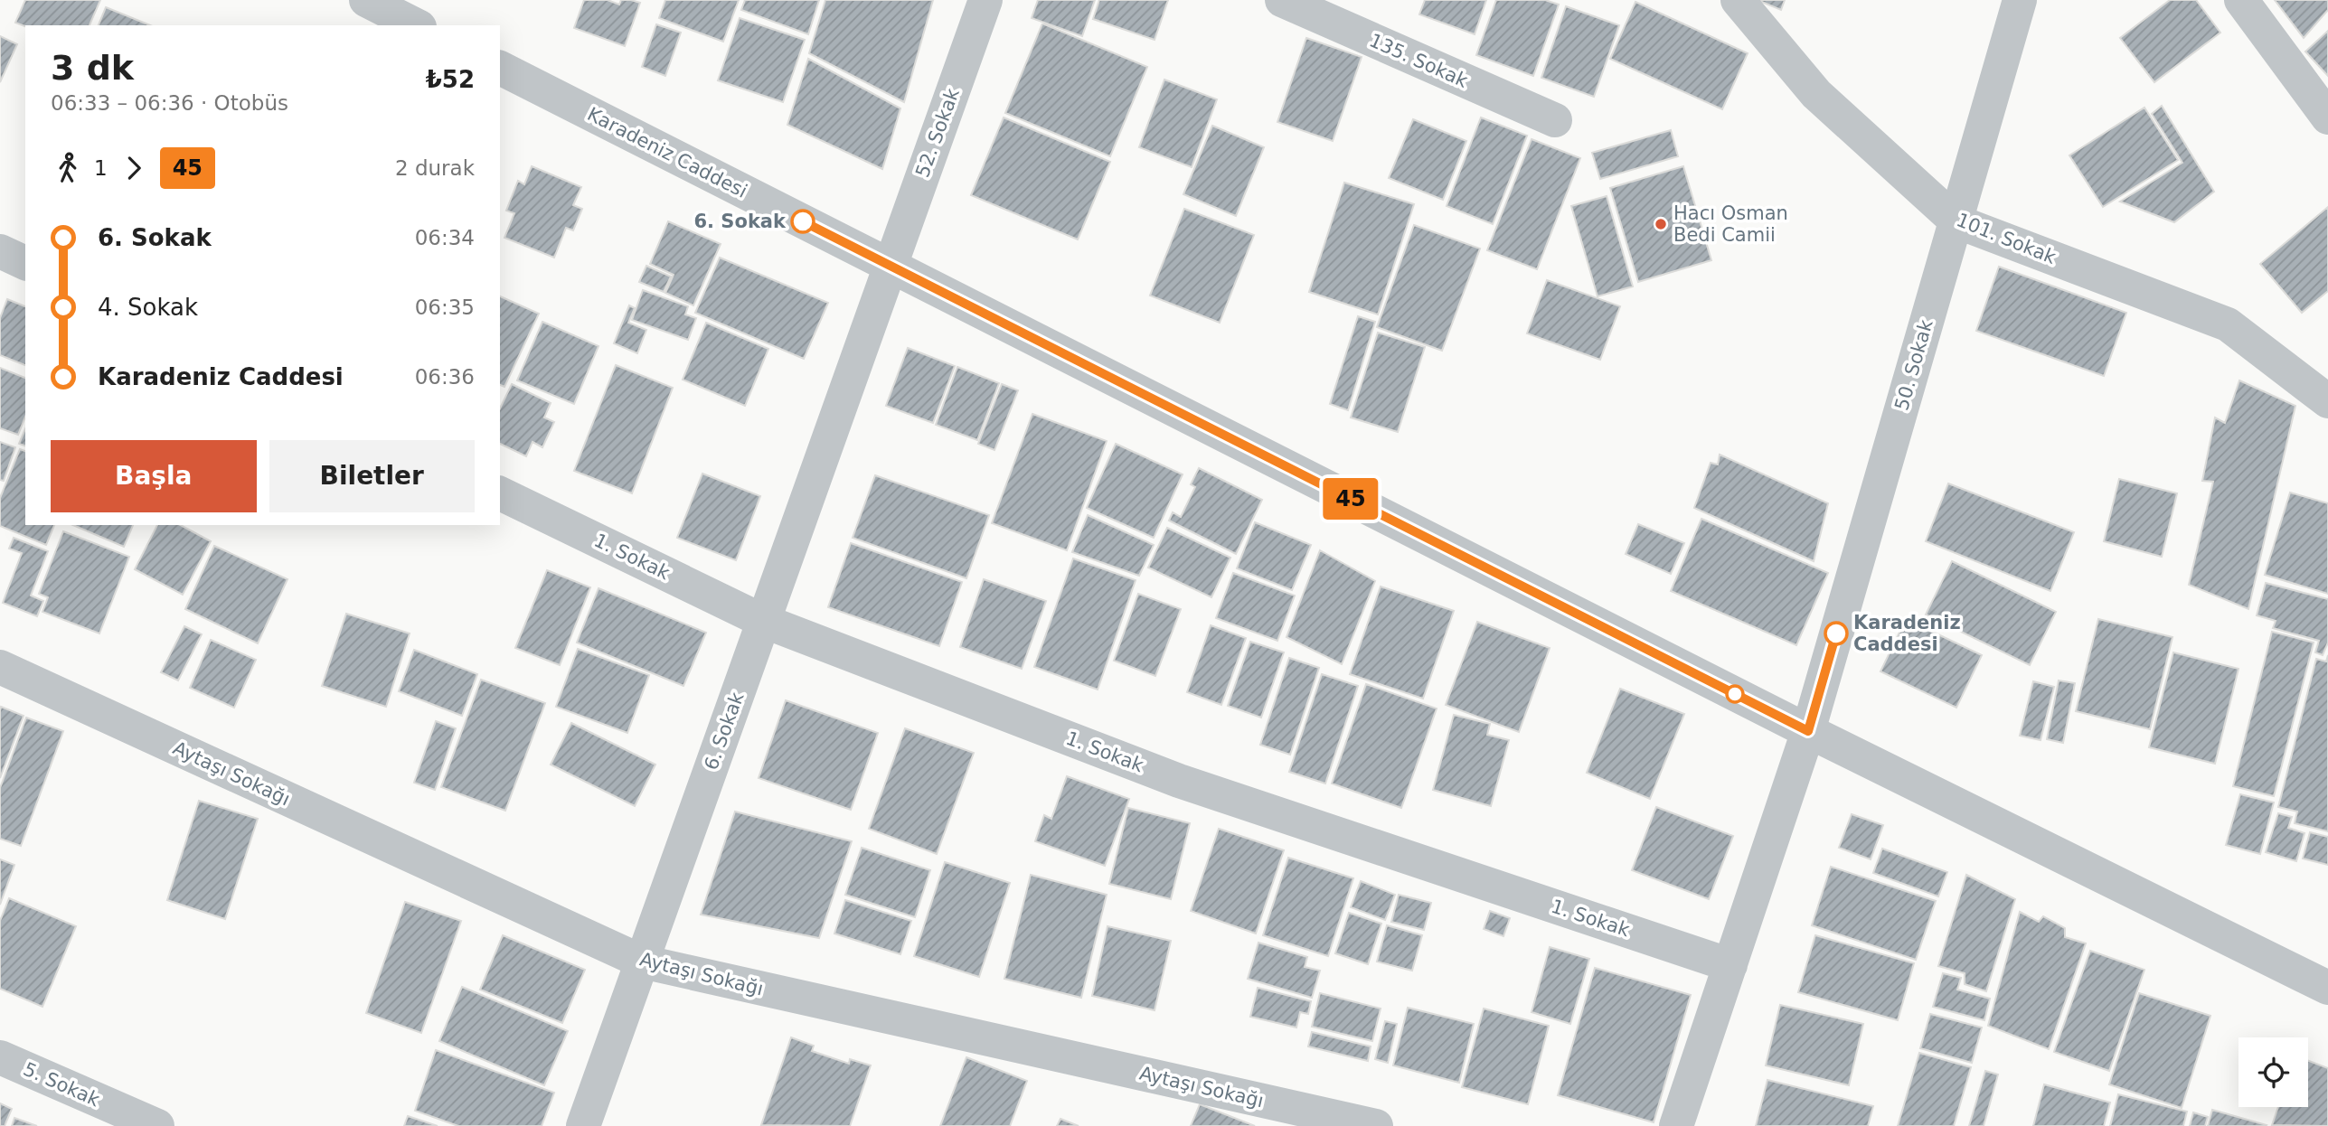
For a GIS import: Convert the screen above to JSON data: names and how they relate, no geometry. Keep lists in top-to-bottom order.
{
  "streets": {
    "street": [
      "135. Sokak",
      "52. Sokak",
      "Karadeniz Caddesi",
      "101. Sokak",
      "50. Sokak",
      "1. Sokak",
      "6. Sokak",
      "Aytaşı Sokağı",
      "5. Sokak"
    ]
  },
  "crossings": [
    ["52. Sokak", "Karadeniz Caddesi"],
    ["52. Sokak", "6. Sokak"],
    ["Karadeniz Caddesi", "50. Sokak"],
    ["Karadeniz Caddesi", "6. Sokak"],
    ["101. Sokak", "50. Sokak"],
    ["50. Sokak", "1. Sokak"],
    ["1. Sokak", "6. Sokak"],
    ["6. Sokak", "Aytaşı Sokağı"]
  ],
  "places": ["6. Sokak", "Hacı Osman Bedi Camii", "Karadeniz Caddesi"],
  "lines": ["bus line 45"],
  "page": {
    "on_map": "45",
    "heading": ["3 dk", "06:33 – 06:36 · Otobüs", "₺52"],
    "legs": ["1", "45", "2 durak"],
    "list": [
      {
        "name": "6. Sokak",
        "value": "06:34"
      },
      {
        "name": "4. Sokak",
        "value": "06:35"
      },
      {
        "name": "Karadeniz Caddesi",
        "value": "06:36"
      }
    ],
    "buttons": ["Başla", "Biletler"]
  }
}
